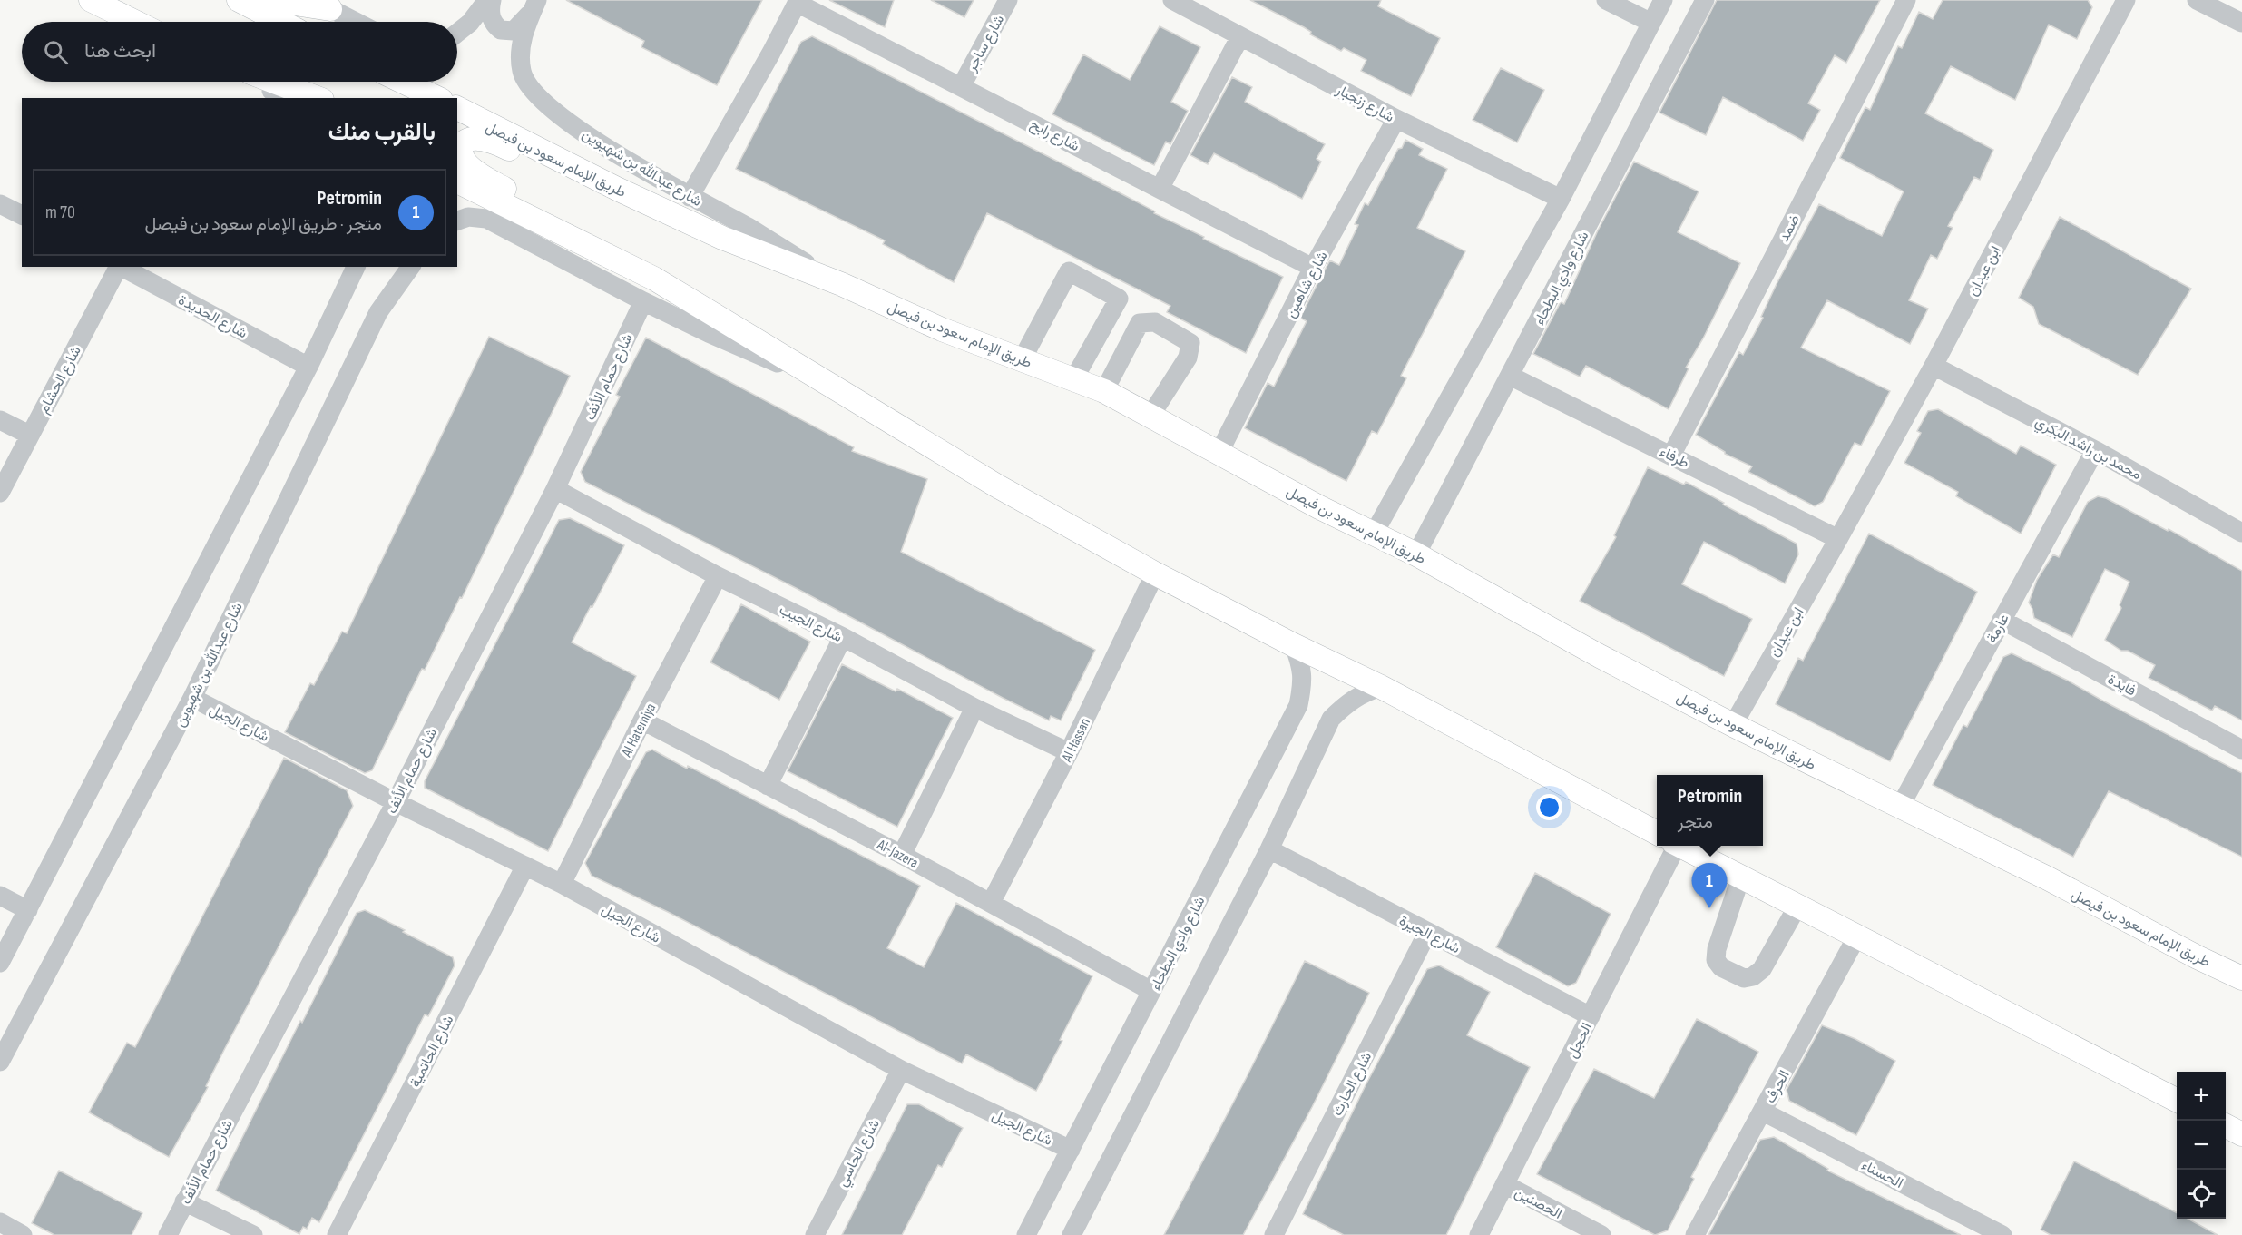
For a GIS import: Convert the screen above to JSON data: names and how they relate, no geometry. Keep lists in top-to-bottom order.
{
  "streets": {
    "main road": ["طريق الإمام سعود بن فيصل"],
    "street": [
      "شارع ساجر",
      "شارع زنجبار",
      "شارع رابح",
      "شارع عبدالله بن شهيوين",
      "ضمد",
      "ابن عيدان",
      "شارع وادي البطحاء",
      "شارع شاهين",
      "شارع الحديدة",
      "شارع حمام الأنف",
      "شارع الحشام",
      "محمد بن راشد البكري",
      "طرفاء",
      "شارع الجيب",
      "عارمة",
      "ابن عبدان",
      "فايدة",
      "شارع الجيل",
      "Al Hatemiya",
      "Al Hassan",
      "Al-Jazera",
      "شارع الجيرة",
      "الحجل",
      "شارع الحاتمية",
      "شارع الحارث",
      "الحرف",
      "شارع الحاسي",
      "الحسناء",
      "الحصنين"
    ]
  },
  "crossings": [
    ["شارع ساجر", "شارع رابح"],
    ["شارع زنجبار", "شارع شاهين"],
    ["شارع رابح", "شارع شاهين"],
    ["طريق الإمام سعود بن فيصل", "شارع عبدالله بن شهيوين"],
    ["طريق الإمام سعود بن فيصل", "شارع وادي البطحاء"],
    ["طريق الإمام سعود بن فيصل", "شارع شاهين"],
    ["طريق الإمام سعود بن فيصل", "عارمة"],
    ["طريق الإمام سعود بن فيصل", "ابن عبدان"],
    ["شارع عبدالله بن شهيوين", "شارع الجيل"],
    ["ضمد", "طرفاء"],
    ["ابن عيدان", "محمد بن راشد البكري"],
    ["ابن عيدان", "طرفاء"],
    ["ابن عيدان", "ابن عبدان"],
    ["شارع وادي البطحاء", "طرفاء"],
    ["شارع وادي البطحاء", "شارع الجيل"],
    ["شارع وادي البطحاء", "Al-Jazera"],
    ["شارع حمام الأنف", "شارع الجيب"],
    ["شارع حمام الأنف", "شارع الجيل"],
    ["محمد بن راشد البكري", "عارمة"],
    ["طرفاء", "ابن عبدان"],
    ["شارع الجيب", "Al Hatemiya"],
    ["شارع الجيب", "Al Hassan"],
    ["عارمة", "فايدة"],
    ["شارع الجيل", "Al Hatemiya"],
    ["شارع الجيل", "شارع الحاتمية"],
    ["شارع الجيل", "شارع الحاسي"],
    ["Al Hatemiya", "Al-Jazera"],
    ["Al Hassan", "Al-Jazera"],
    ["شارع الجيرة", "الحجل"],
    ["شارع الجيرة", "شارع الحارث"],
    ["الحجل", "الحصنين"],
    ["الحرف", "الحسناء"]
  ],
  "page": {
    "search": "ابحث هنا",
    "heading": "بالقرب منك",
    "list": [
      {
        "mark": "1",
        "name": "Petromin",
        "note": "متجر · طريق الإمام سعود بن فيصل",
        "value": "70 m"
      }
    ],
    "popup": ["Petromin", "متجر"],
    "pins": "1",
    "map_buttons": ["+", "−"]
  }
}
